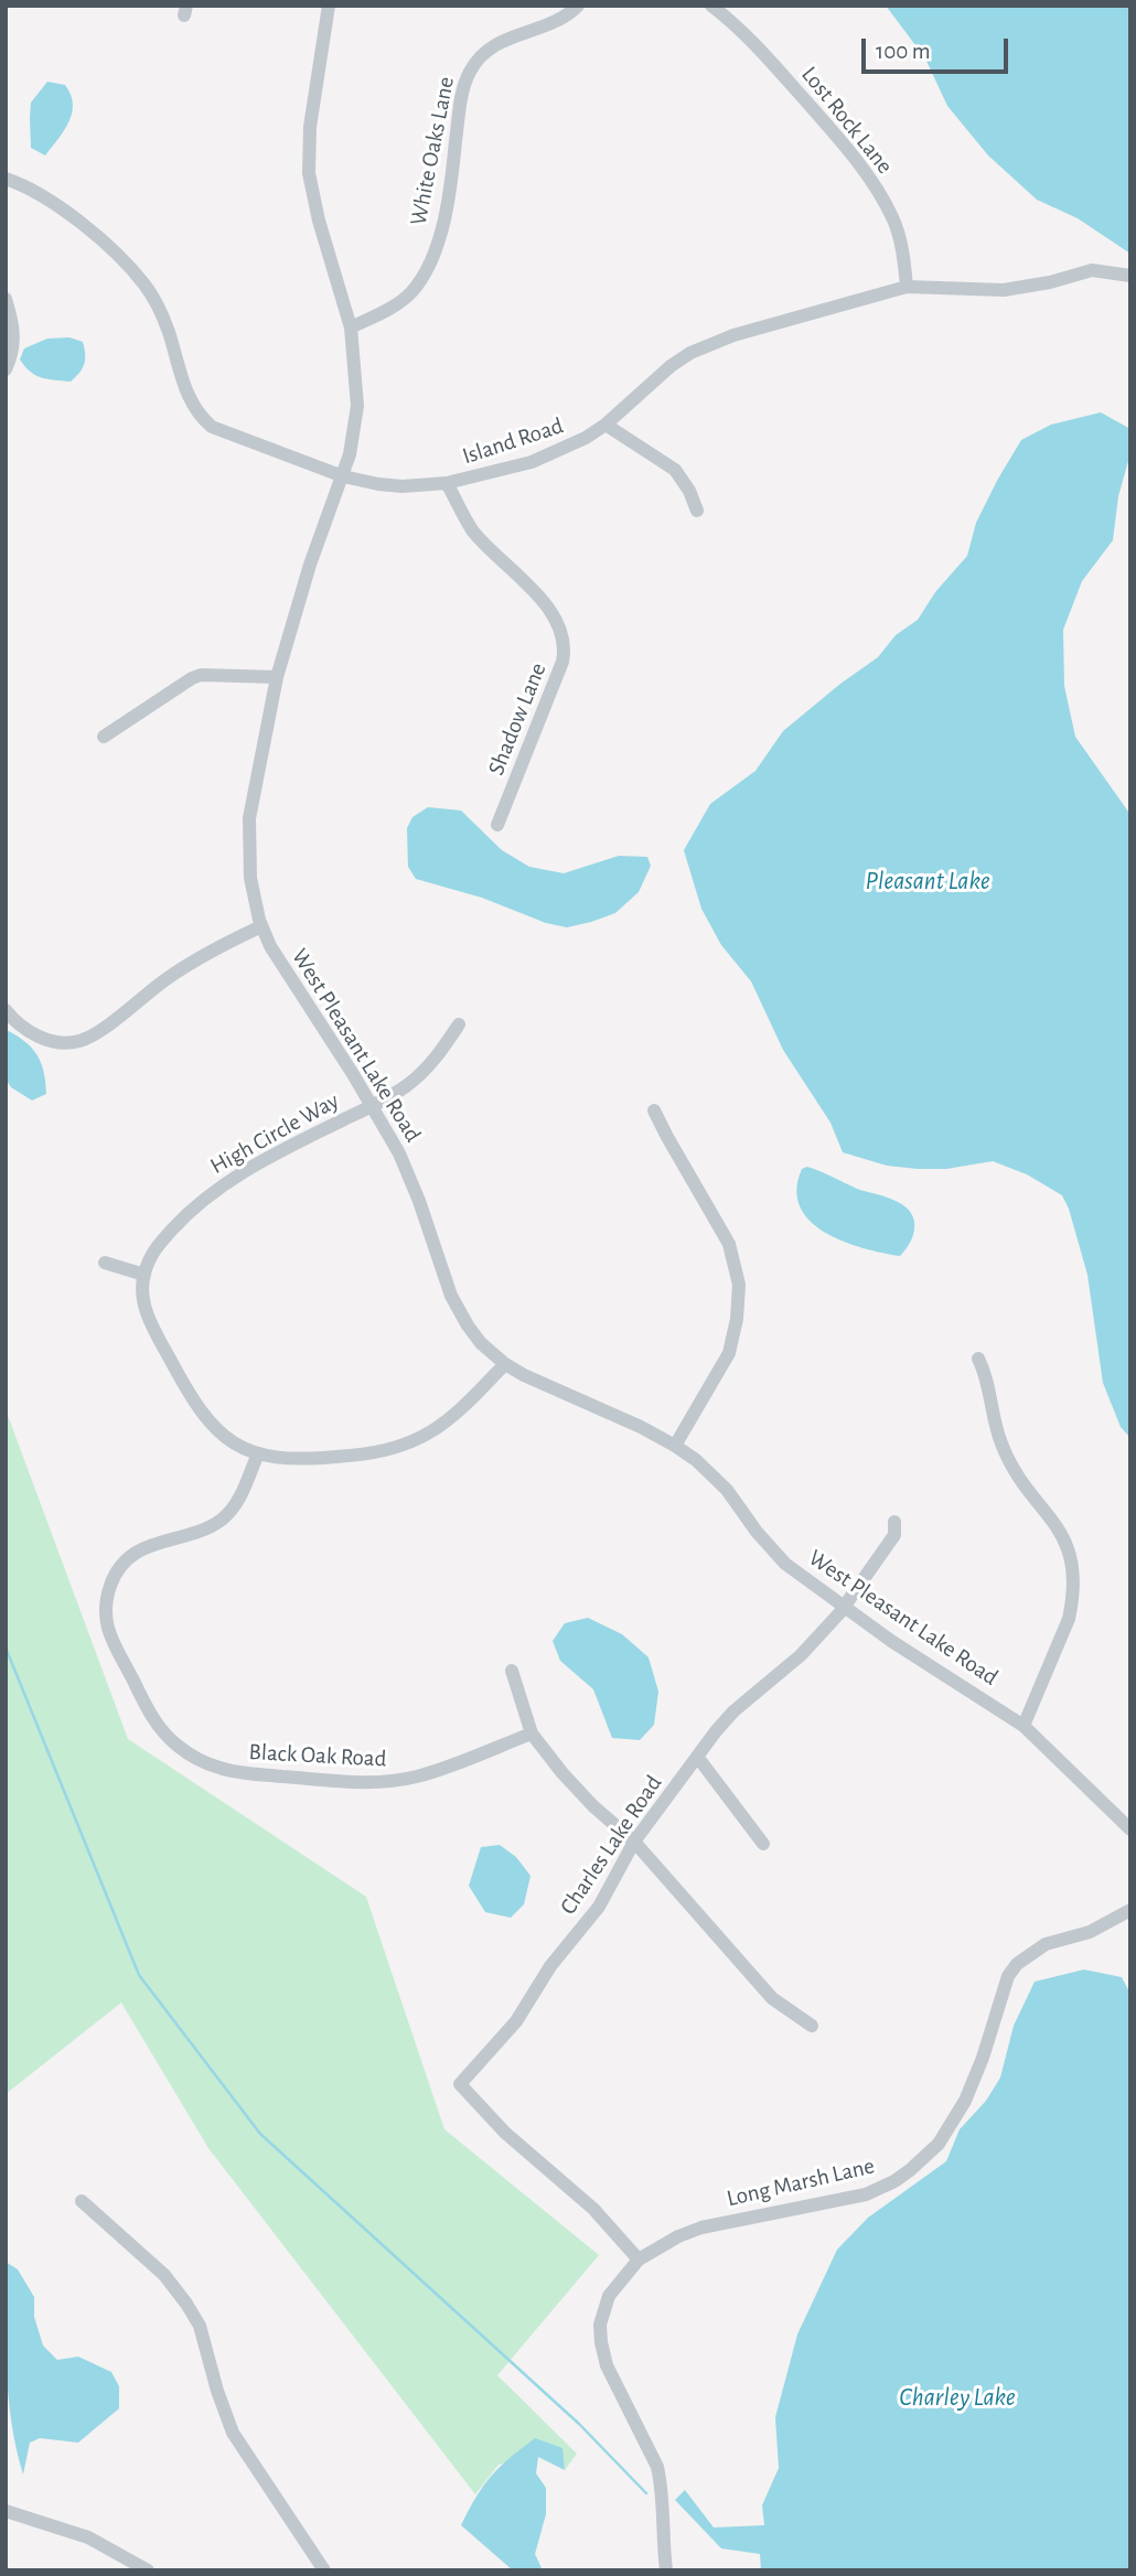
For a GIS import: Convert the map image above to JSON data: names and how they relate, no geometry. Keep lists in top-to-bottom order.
{
  "streets": {
    "street": [
      "Lost Rock Lane",
      "White Oaks Lane",
      "Island Road",
      "Shadow Lane",
      "West Pleasant Lake Road",
      "High Circle Way",
      "Black Oak Road",
      "Charles Lake Road",
      "Long Marsh Lane"
    ]
  },
  "crossings": [
    ["Lost Rock Lane", "Island Road"],
    ["White Oaks Lane", "West Pleasant Lake Road"],
    ["Island Road", "Shadow Lane"],
    ["Island Road", "West Pleasant Lake Road"],
    ["West Pleasant Lake Road", "High Circle Way"],
    ["West Pleasant Lake Road", "Charles Lake Road"],
    ["Charles Lake Road", "Long Marsh Lane"]
  ],
  "water": ["Pleasant Lake", "Charley Lake"],
  "scale_bar": "100 m"
}
